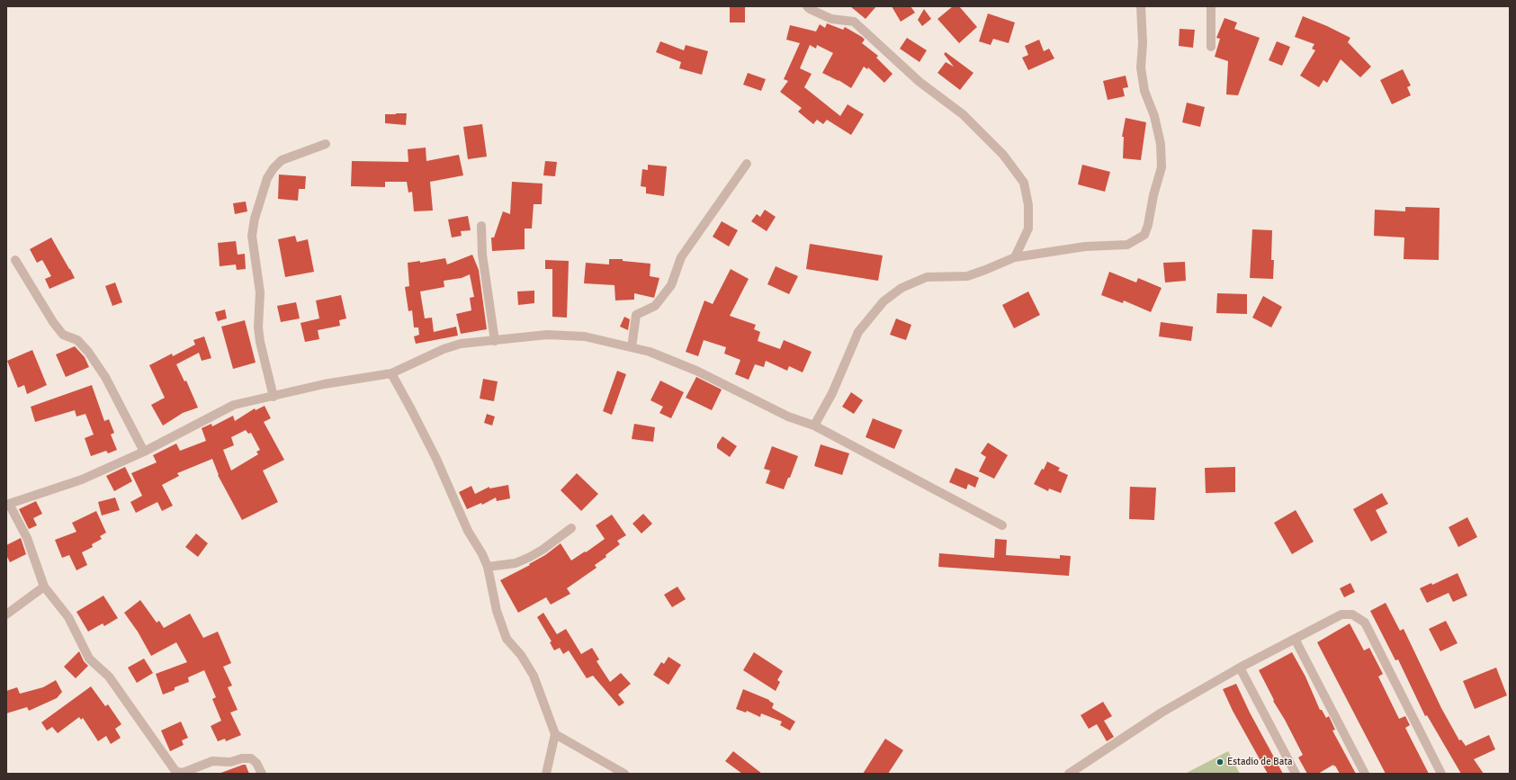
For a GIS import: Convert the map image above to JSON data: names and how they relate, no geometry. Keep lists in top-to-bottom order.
{
  "places": ["Estadio de Bata"]
}
